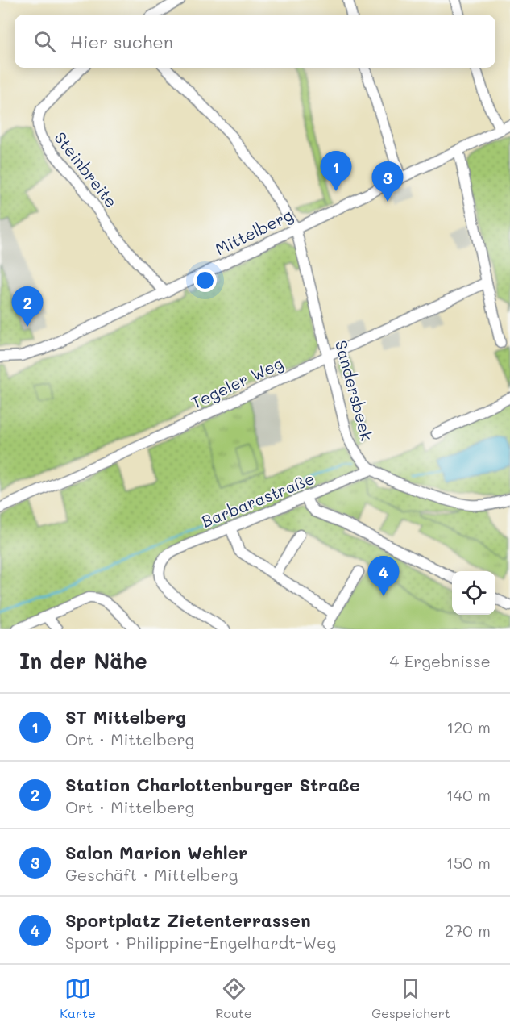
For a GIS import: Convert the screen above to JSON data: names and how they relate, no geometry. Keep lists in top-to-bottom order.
{
  "streets": {
    "street": [
      "Steinbreite",
      "Mittelberg",
      "Tegeler Weg",
      "Sandersbeek",
      "Barbarastraße"
    ]
  },
  "crossings": [
    ["Steinbreite", "Mittelberg"],
    ["Mittelberg", "Sandersbeek"],
    ["Tegeler Weg", "Sandersbeek"],
    ["Sandersbeek", "Barbarastraße"]
  ],
  "page": {
    "search": "Hier suchen",
    "pins": [
      "1",
      "3",
      "2",
      "4"
    ],
    "heading": ["In der Nähe", "4 Ergebnisse"],
    "list": [
      {
        "mark": "1",
        "name": "ST Mittelberg",
        "note": "Ort · Mittelberg",
        "value": "120 m"
      },
      {
        "mark": "2",
        "name": "Station Charlottenburger Straße",
        "note": "Ort · Mittelberg",
        "value": "140 m"
      },
      {
        "mark": "3",
        "name": "Salon Marion Wehler",
        "note": "Geschäft · Mittelberg",
        "value": "150 m"
      },
      {
        "mark": "4",
        "name": "Sportplatz Zietenterrassen",
        "note": "Sport · Philippine-Engelhardt-Weg",
        "value": "270 m"
      }
    ],
    "nav": ["Karte", "Route", "Gespeichert"]
  }
}
